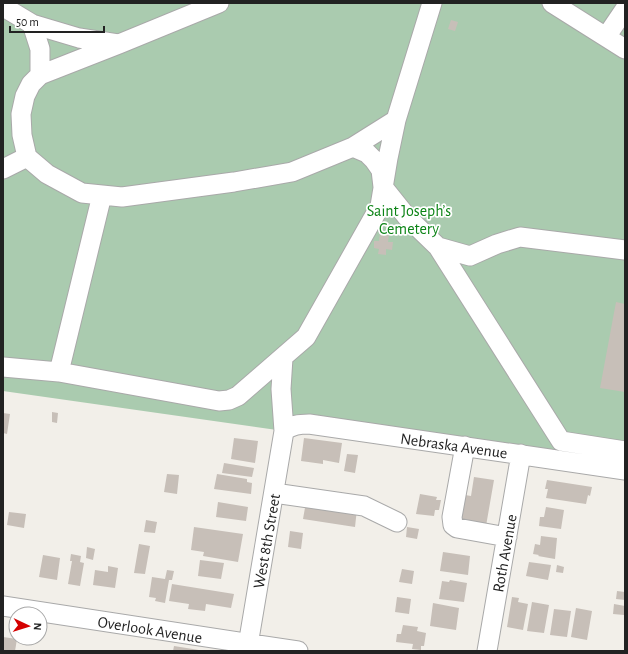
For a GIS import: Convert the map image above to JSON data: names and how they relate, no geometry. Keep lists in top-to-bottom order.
{
  "streets": {
    "street": [
      "Nebraska Avenue",
      "West 8th Street",
      "Roth Avenue",
      "Overlook Avenue"
    ]
  },
  "crossings": [
    ["Nebraska Avenue", "West 8th Street"],
    ["Nebraska Avenue", "Roth Avenue"],
    ["West 8th Street", "Overlook Avenue"]
  ],
  "parks": ["Saint Joseph’s Cemetery"],
  "scale_bar": "50 m",
  "north": "right"
}
